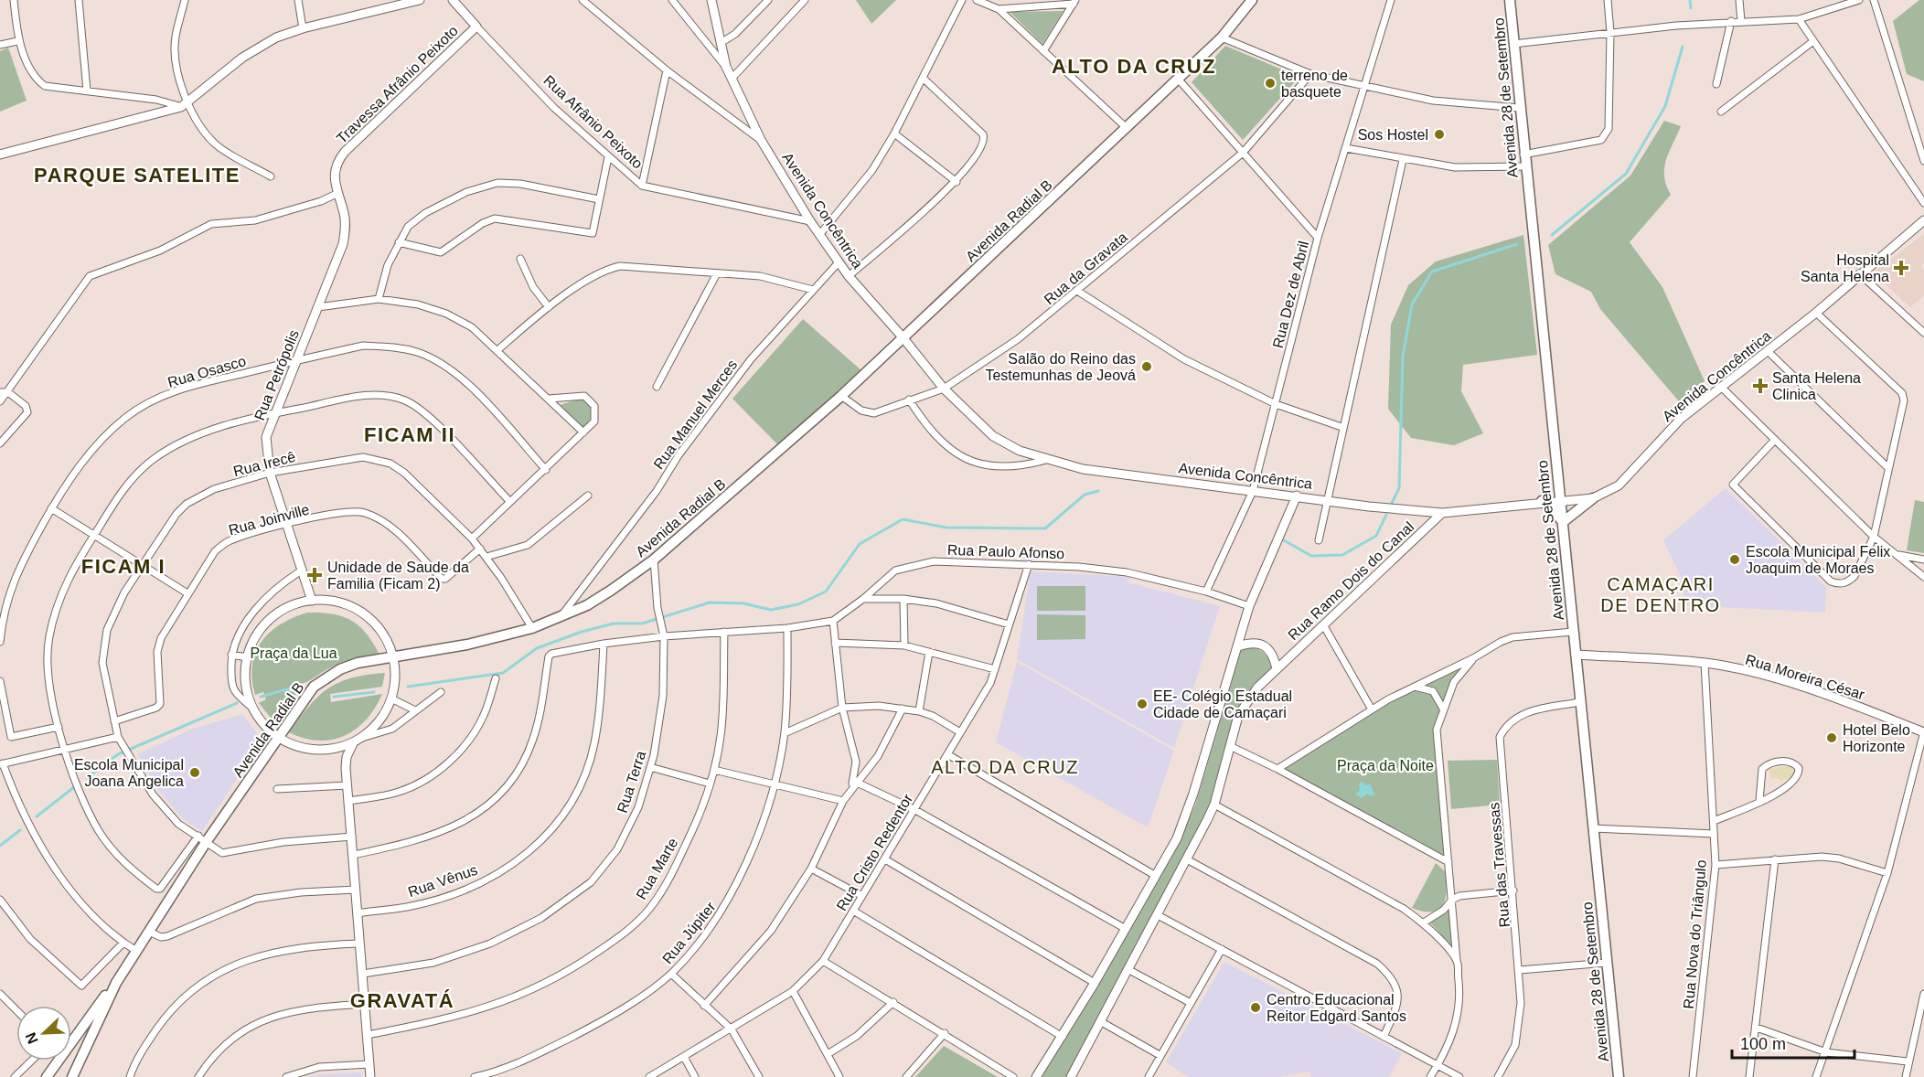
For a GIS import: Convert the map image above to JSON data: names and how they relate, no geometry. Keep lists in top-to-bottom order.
{
  "streets": {
    "main road": ["Avenida 28 de Setembro", "Avenida Radial B"],
    "street": [
      "Travessa Afrânio Peixoto",
      "Rua Afrânio Peixoto",
      "Avenida Concêntrica",
      "Rua da Gravata",
      "Rua Dez de Abril",
      "Rua Osasco",
      "Rua Petrópolis",
      "Rua Manuel Merces",
      "Rua Irecê",
      "Rua Joinville",
      "Rua Paulo Afonso",
      "Rua Ramo Dois do Canal",
      "Rua Moreira César",
      "Rua Terra",
      "Rua Cristo Redentor",
      "Rua das Travessas",
      "Rua Marte",
      "Rua Vênus",
      "Rua Júpiter",
      "Rua Nova do Triângulo"
    ]
  },
  "crossings": [
    ["Travessa Afrânio Peixoto", "Rua Afrânio Peixoto"],
    ["Travessa Afrânio Peixoto", "Rua Petrópolis"],
    ["Avenida 28 de Setembro", "Avenida Concêntrica"],
    ["Avenida 28 de Setembro", "Rua Moreira César"],
    ["Avenida 28 de Setembro", "Rua das Travessas"],
    ["Rua Afrânio Peixoto", "Avenida Concêntrica"],
    ["Avenida Concêntrica", "Avenida Radial B"],
    ["Avenida Concêntrica", "Rua da Gravata"],
    ["Avenida Concêntrica", "Rua Dez de Abril"],
    ["Avenida Concêntrica", "Rua Manuel Merces"],
    ["Avenida Concêntrica", "Rua Ramo Dois do Canal"],
    ["Avenida Radial B", "Rua da Gravata"],
    ["Avenida Radial B", "Rua Manuel Merces"],
    ["Avenida Radial B", "Rua Irecê"],
    ["Avenida Radial B", "Rua Terra"],
    ["Rua Dez de Abril", "Rua Paulo Afonso"],
    ["Rua Osasco", "Rua Petrópolis"],
    ["Rua Petrópolis", "Rua Irecê"],
    ["Rua Petrópolis", "Rua Joinville"],
    ["Rua Irecê", "Rua Joinville"],
    ["Rua Paulo Afonso", "Rua Terra"],
    ["Rua Paulo Afonso", "Rua Cristo Redentor"],
    ["Rua Paulo Afonso", "Rua Marte"],
    ["Rua Paulo Afonso", "Rua Vênus"],
    ["Rua Paulo Afonso", "Rua Júpiter"],
    ["Rua Moreira César", "Rua Nova do Triângulo"]
  ],
  "districts": [
    "ALTO DA CRUZ",
    "PARQUE SATELITE",
    "FICAM II",
    "FICAM I",
    "CAMAÇARI DE DENTRO",
    "ALTO DA CRUZ",
    "GRAVATÁ"
  ],
  "parks": ["Praça da Lua", "Praça da Noite"],
  "places": {
    "other": [
      "terreno de basquete",
      "Sos Hostel",
      "Salão do Reino das Testemunhas de Jeová",
      "Escola Municipal Felix Joaquim de Moraes",
      "EE- Colégio Estadual Cidade de Camaçari",
      "Hotel Belo Horizonte",
      "Escola Municipal Joana Angelica",
      "Centro Educacional Reitor Edgard Santos"
    ],
    "health": ["Hospital Santa Helena", "Santa Helena Clinica", "Unidade de Saude da Familia (Ficam 2)"]
  },
  "scale_bar": "100 m",
  "north": "bottom left"
}
